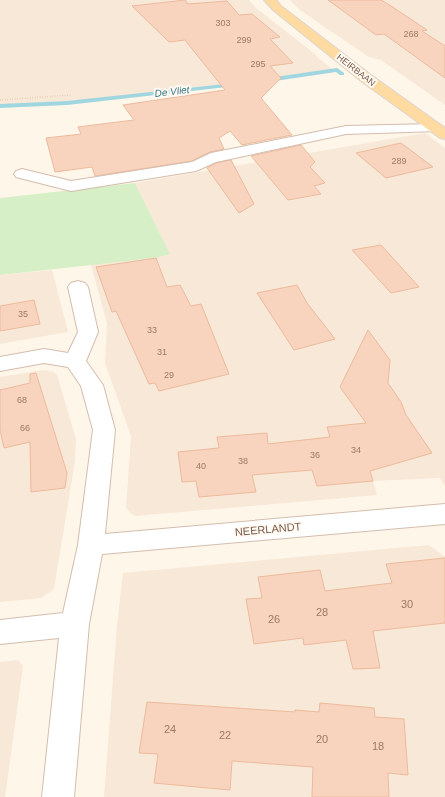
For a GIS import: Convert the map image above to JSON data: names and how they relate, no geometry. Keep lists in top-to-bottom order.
{
  "streets": {
    "main road": ["HEIRBAAN"],
    "street": ["NEERLANDT"]
  },
  "water": ["De Vliet"],
  "house_numbers": [
    "303",
    "268",
    "299",
    "295",
    "289",
    "35",
    "33",
    "31",
    "29",
    "68",
    "66",
    "34",
    "36",
    "38",
    "40",
    "30",
    "28",
    "26",
    "24",
    "22",
    "20",
    "18"
  ]
}
